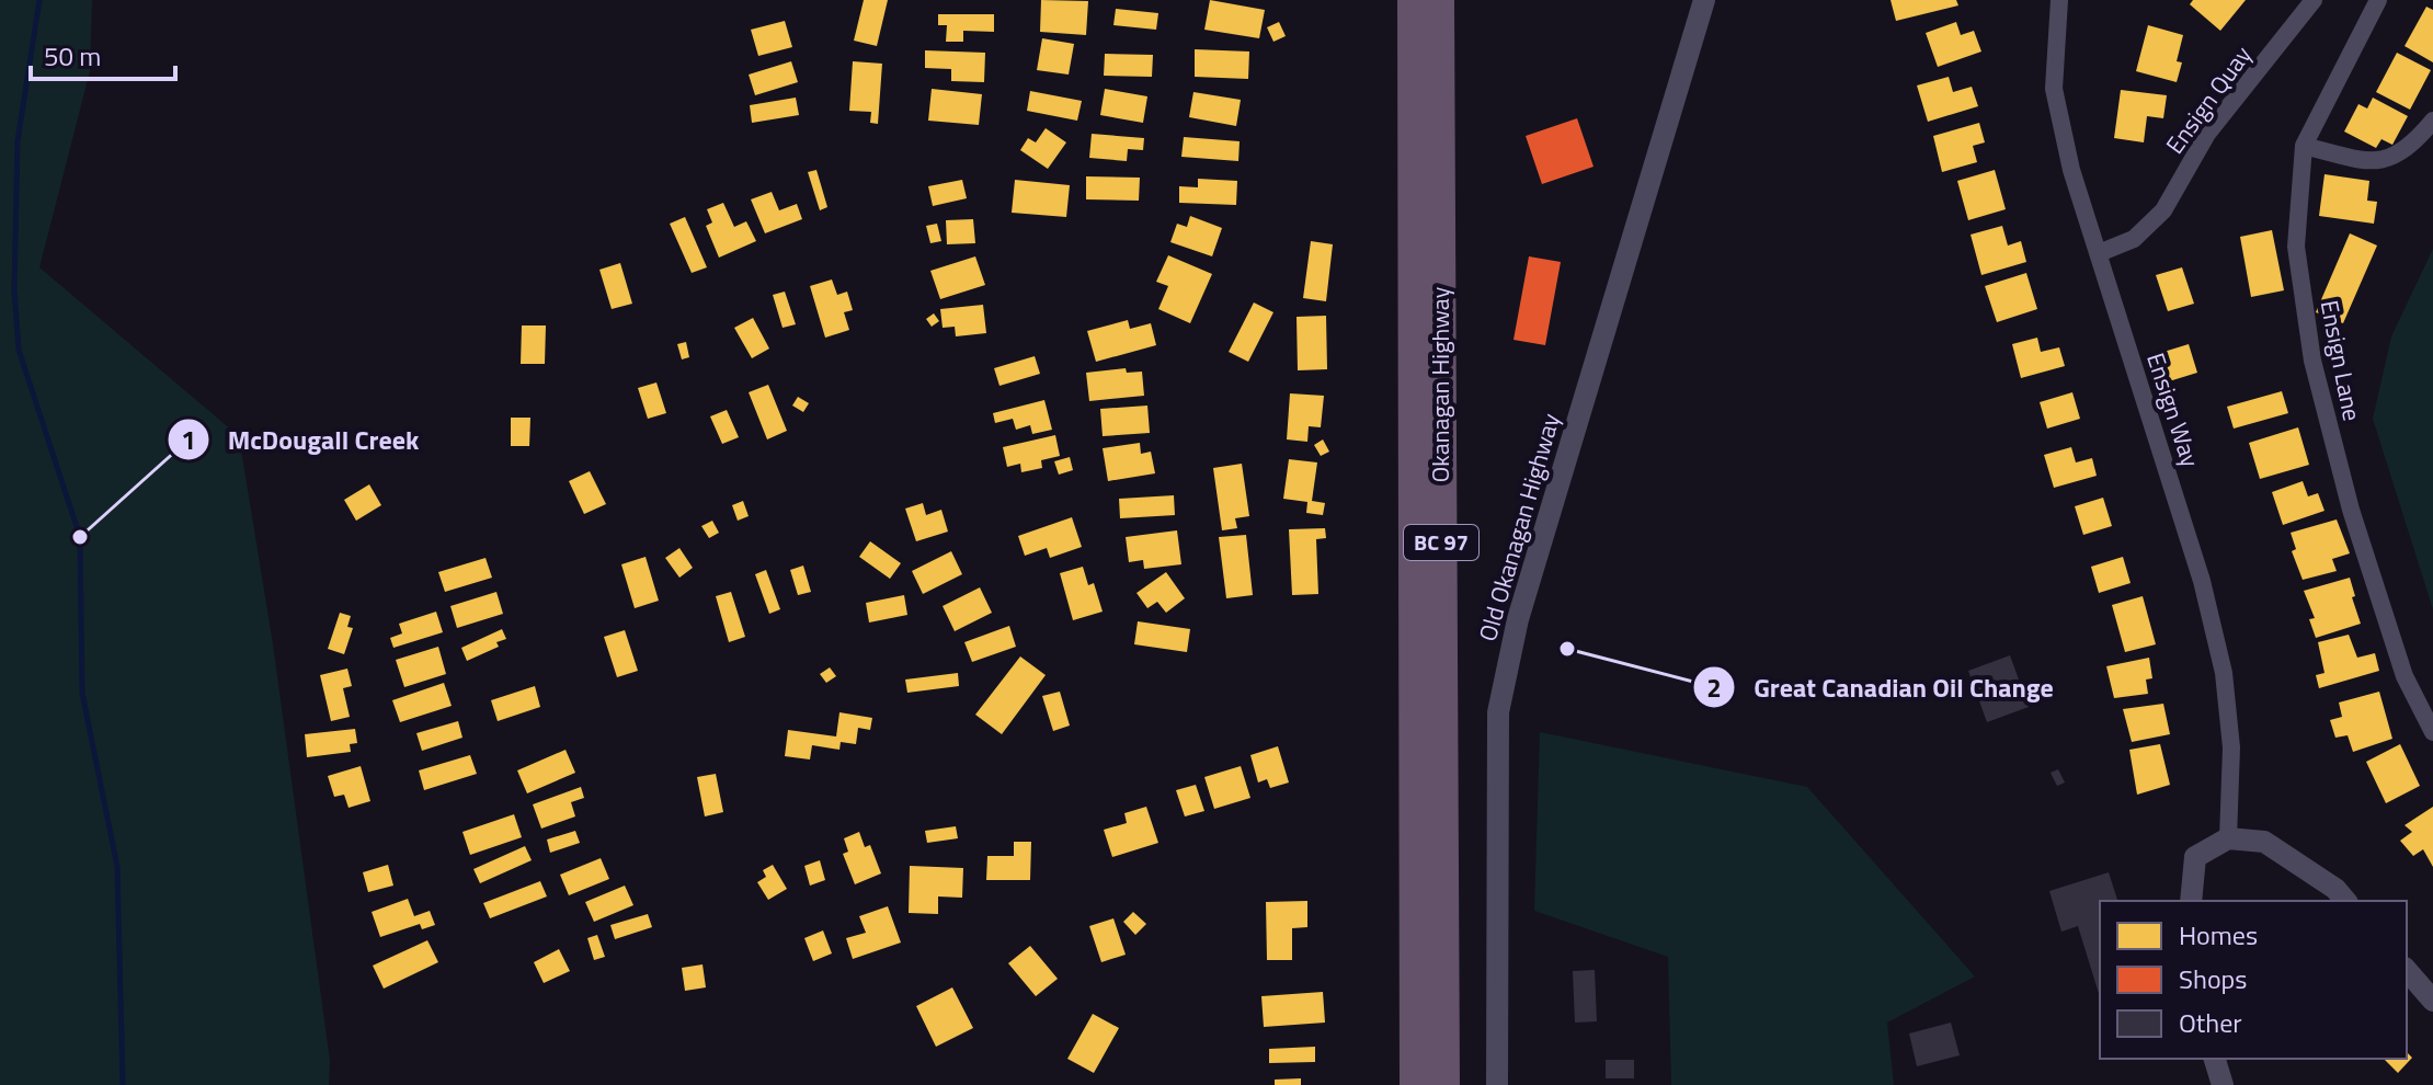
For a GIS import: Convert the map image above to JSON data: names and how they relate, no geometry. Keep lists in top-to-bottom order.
{
  "streets": {
    "highway": ["Okanagan Highway", "BC 97"],
    "street": [
      "Ensign Quay",
      "Ensign Lane",
      "Ensign Way",
      "Old Okanagan Highway"
    ]
  },
  "crossings": [
    ["Ensign Quay", "Ensign Way"]
  ],
  "places": ["McDougall Creek", "Great Canadian Oil Change"],
  "legend": ["Homes", "Shops", "Other"],
  "scale_bar": "50 m"
}
